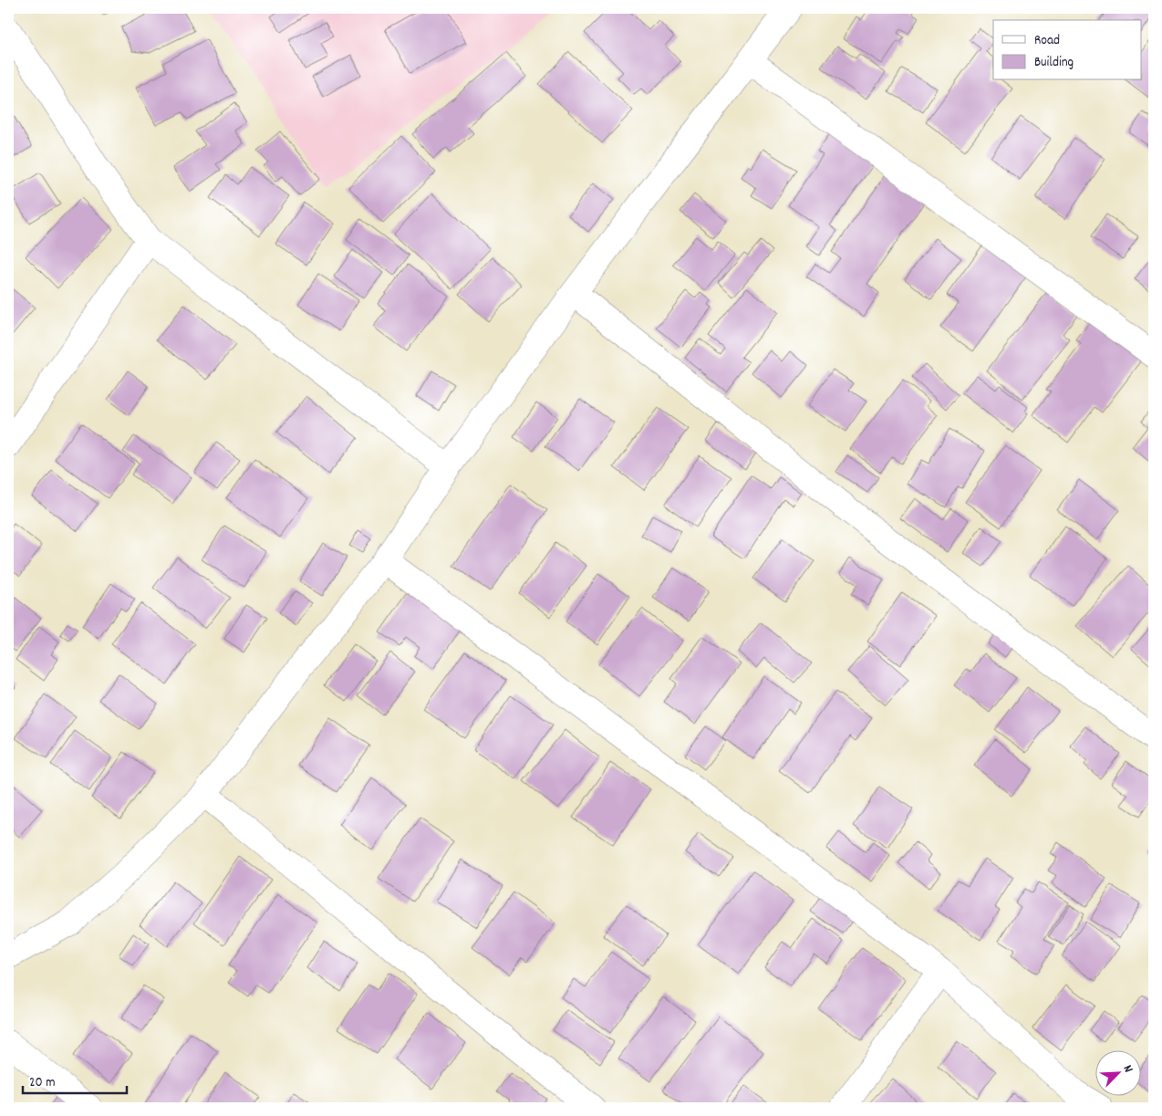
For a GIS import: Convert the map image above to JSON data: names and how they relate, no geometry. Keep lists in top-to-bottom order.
{
  "legend": ["Road", "Building"],
  "scale_bar": "20 m",
  "north": "top right"
}
